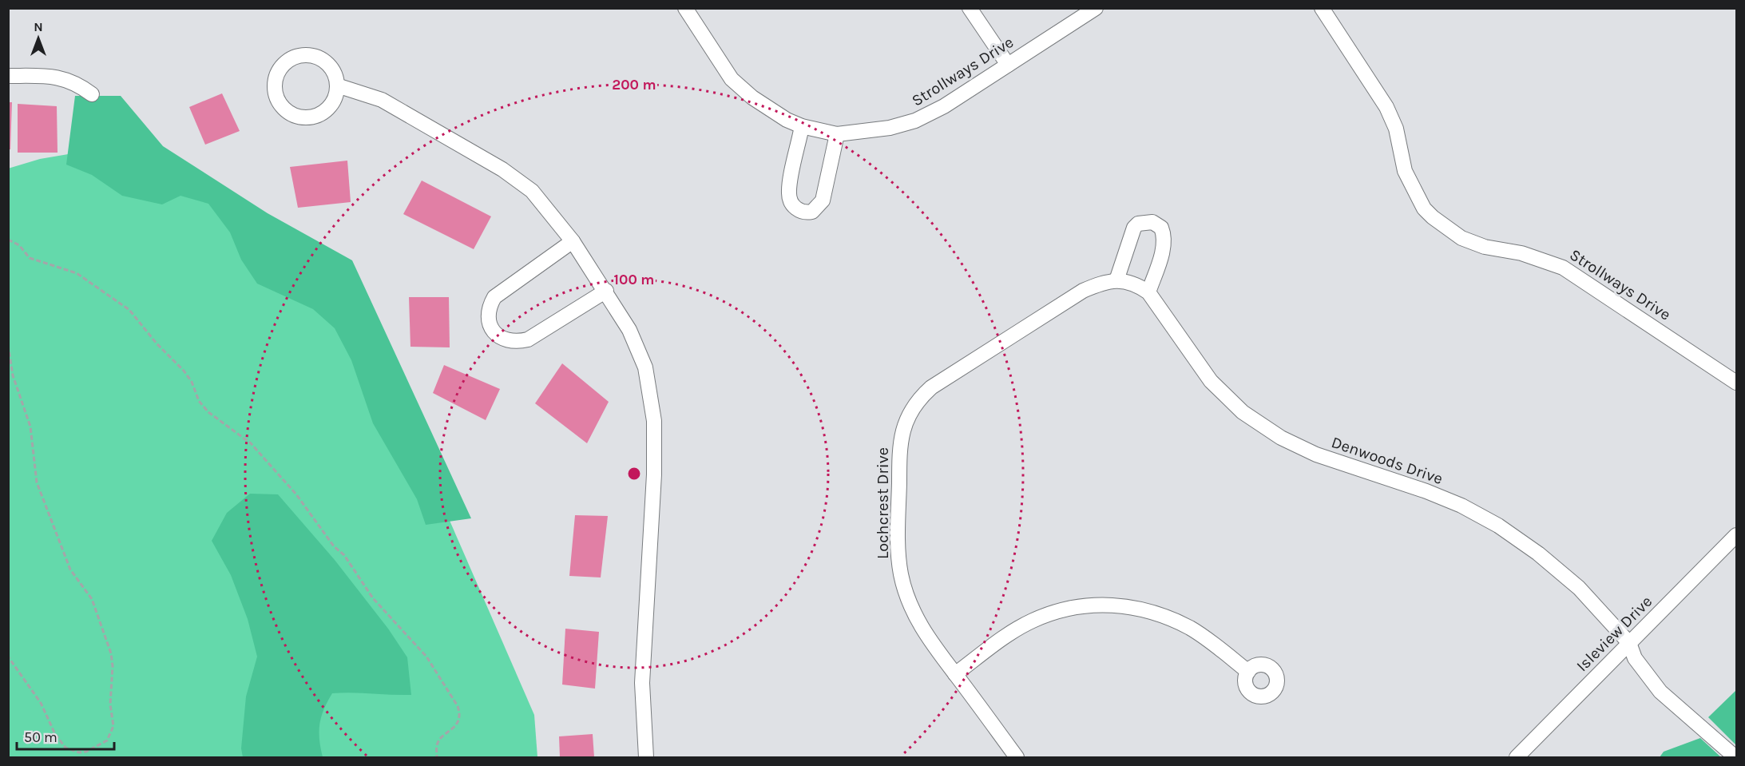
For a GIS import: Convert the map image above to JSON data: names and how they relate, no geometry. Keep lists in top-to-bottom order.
{
  "streets": {
    "street": [
      "Strollways Drive",
      "Denwoods Drive",
      "Lochcrest Drive",
      "Isleview Drive"
    ]
  },
  "crossings": [
    ["Denwoods Drive", "Lochcrest Drive"],
    ["Denwoods Drive", "Isleview Drive"]
  ],
  "scale_bar": "50 m",
  "north": "top",
  "rings": ["200 m", "100 m"]
}
